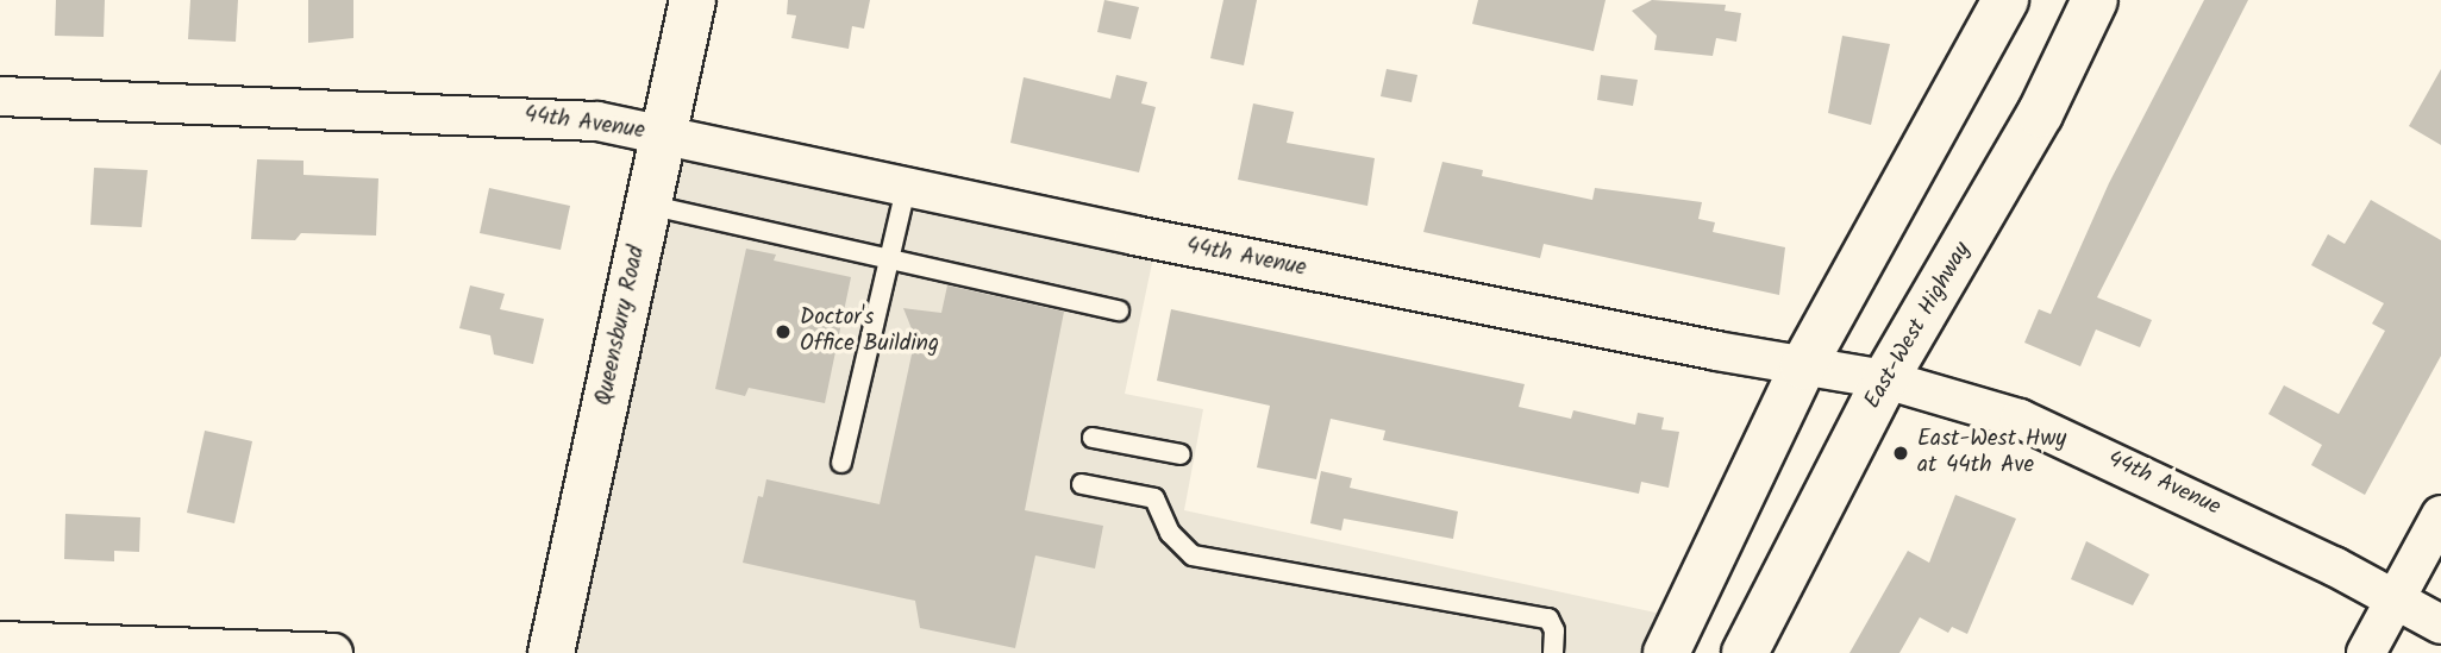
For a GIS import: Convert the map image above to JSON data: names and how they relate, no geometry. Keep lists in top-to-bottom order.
{
  "streets": {
    "main road": ["Queensbury Road", "East-West Highway"],
    "street": ["44th Avenue"]
  },
  "crossings": [
    ["44th Avenue", "Queensbury Road"],
    ["44th Avenue", "East-West Highway"]
  ],
  "places": ["Doctor's Office Building", "East-West Hwy at 44th Ave"]
}
